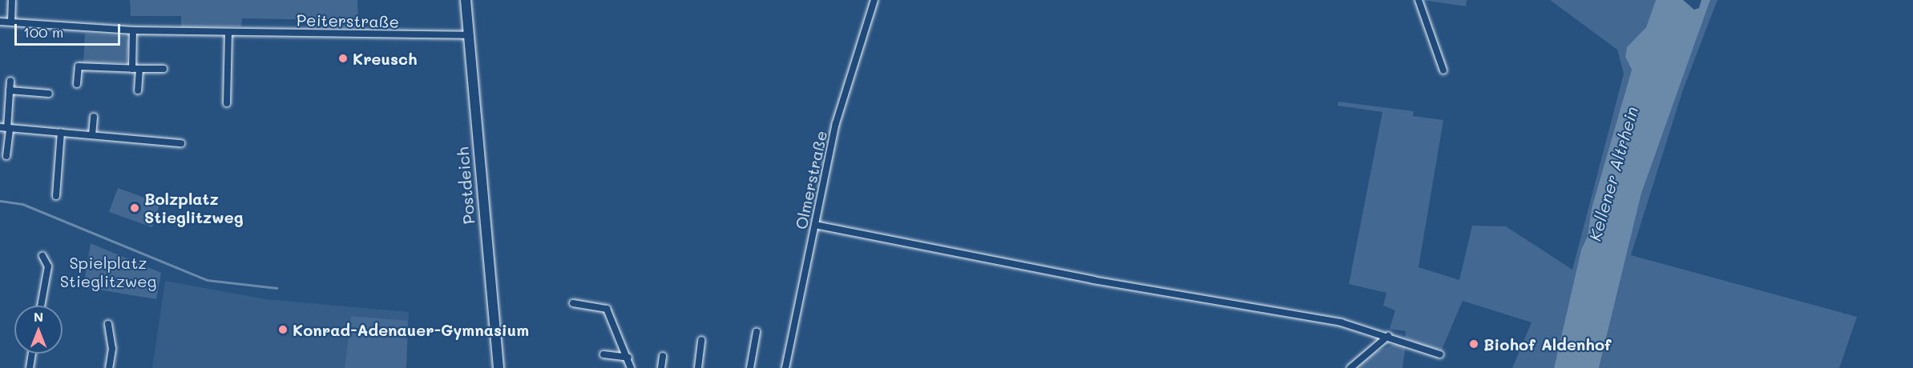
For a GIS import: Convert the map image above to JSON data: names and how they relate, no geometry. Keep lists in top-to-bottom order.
{
  "streets": {
    "main road": ["Postdeich"],
    "street": ["Peiterstraße", "Olmerstraße"]
  },
  "crossings": [
    ["Peiterstraße", "Postdeich"]
  ],
  "water": ["Kellener Altrhein"],
  "parks": ["Spielplatz Stieglitzweg"],
  "places": [
    "Kreusch",
    "Bolzplatz Stieglitzweg",
    "Konrad-Adenauer-Gymnasium",
    "Biohof Aldenhof"
  ],
  "scale_bar": "100 m",
  "north": "top"
}
